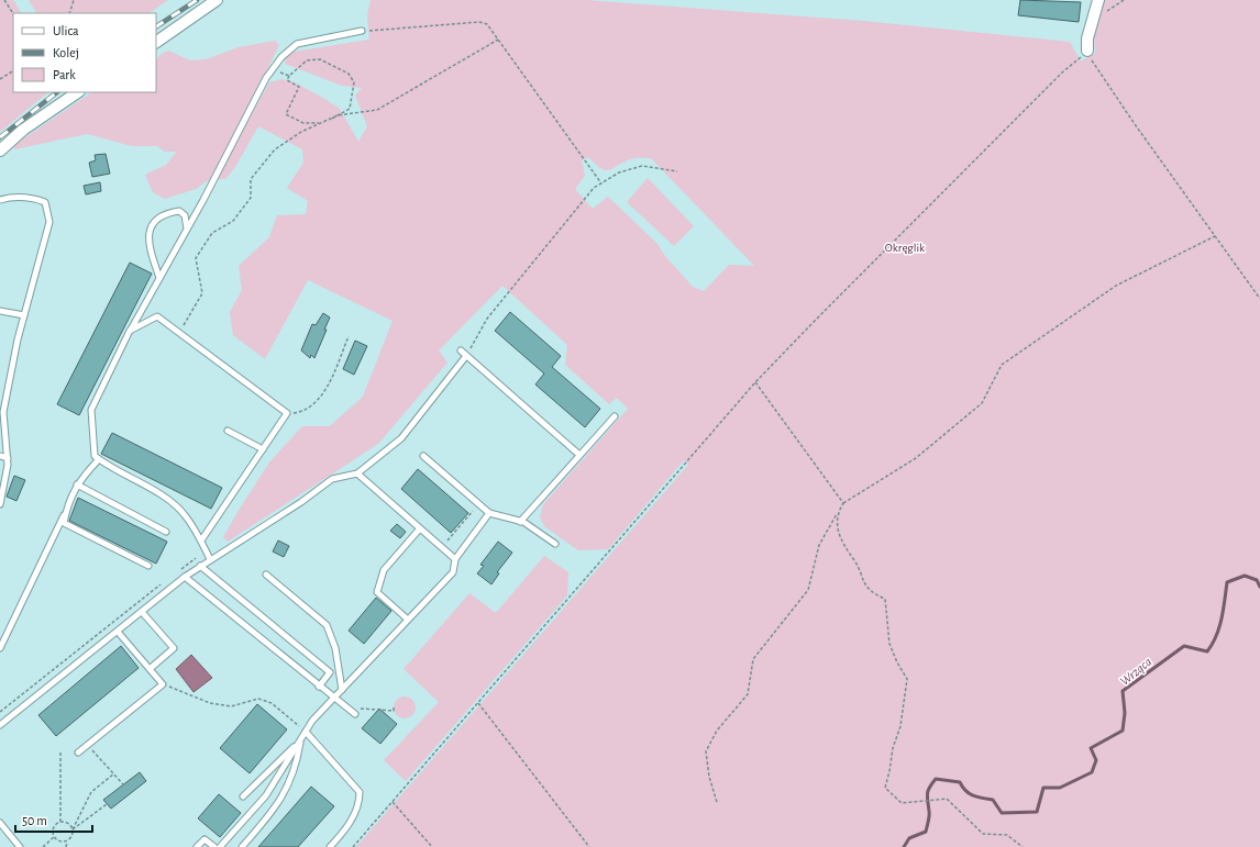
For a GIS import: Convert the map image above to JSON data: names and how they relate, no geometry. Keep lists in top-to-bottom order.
{
  "water": ["Wrząca"],
  "parks": ["Okręglik"],
  "legend": ["Ulica", "Kolej", "Park"],
  "scale_bar": "50 m"
}
